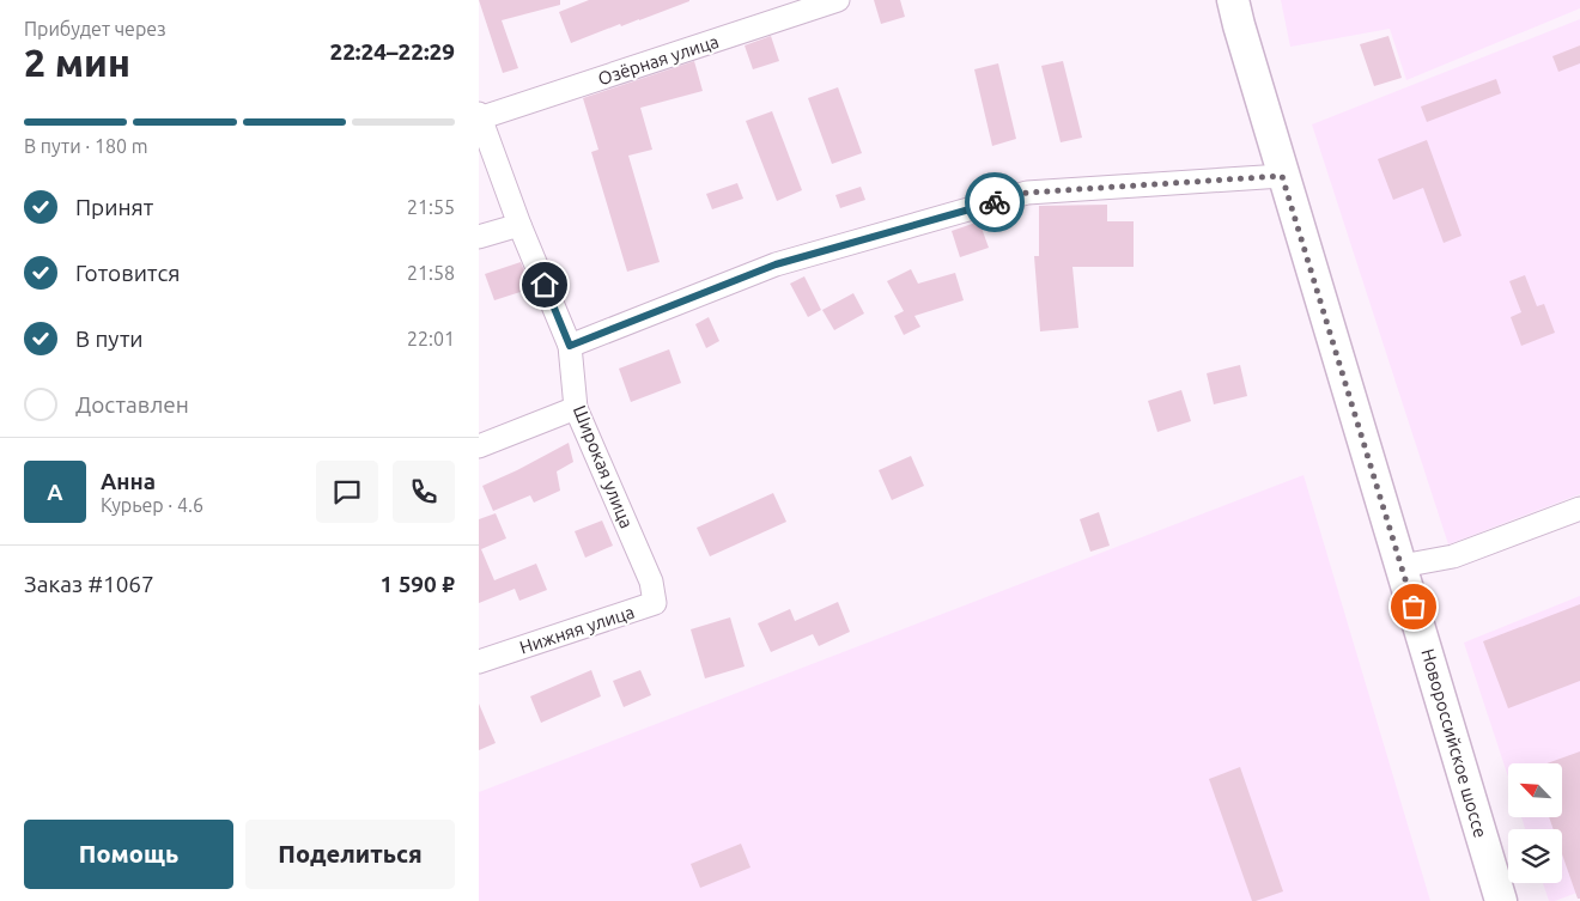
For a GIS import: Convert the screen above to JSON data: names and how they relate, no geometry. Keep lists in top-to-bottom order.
{
  "streets": {
    "main road": ["Новороссийское шоссе"],
    "street": ["Озёрная улица", "Широкая улица", "Нижняя улица"]
  },
  "crossings": [
    ["Озёрная улица", "Широкая улица"],
    ["Широкая улица", "Нижняя улица"]
  ],
  "north": "top left",
  "page": {
    "heading": ["2 мин", "Прибудет через", "22:24–22:29"],
    "panel": [
      "Анна",
      "Курьер · 4.6",
      "Заказ #1067",
      "1 590 ₽"
    ],
    "bar": "В пути · 180 m",
    "list": [
      ["Принят", "21:55"],
      ["Готовится", "21:58"],
      ["В пути", "22:01"],
      "Доставлен"
    ],
    "round": "А",
    "buttons": ["Помощь", "Поделиться"]
  }
}
